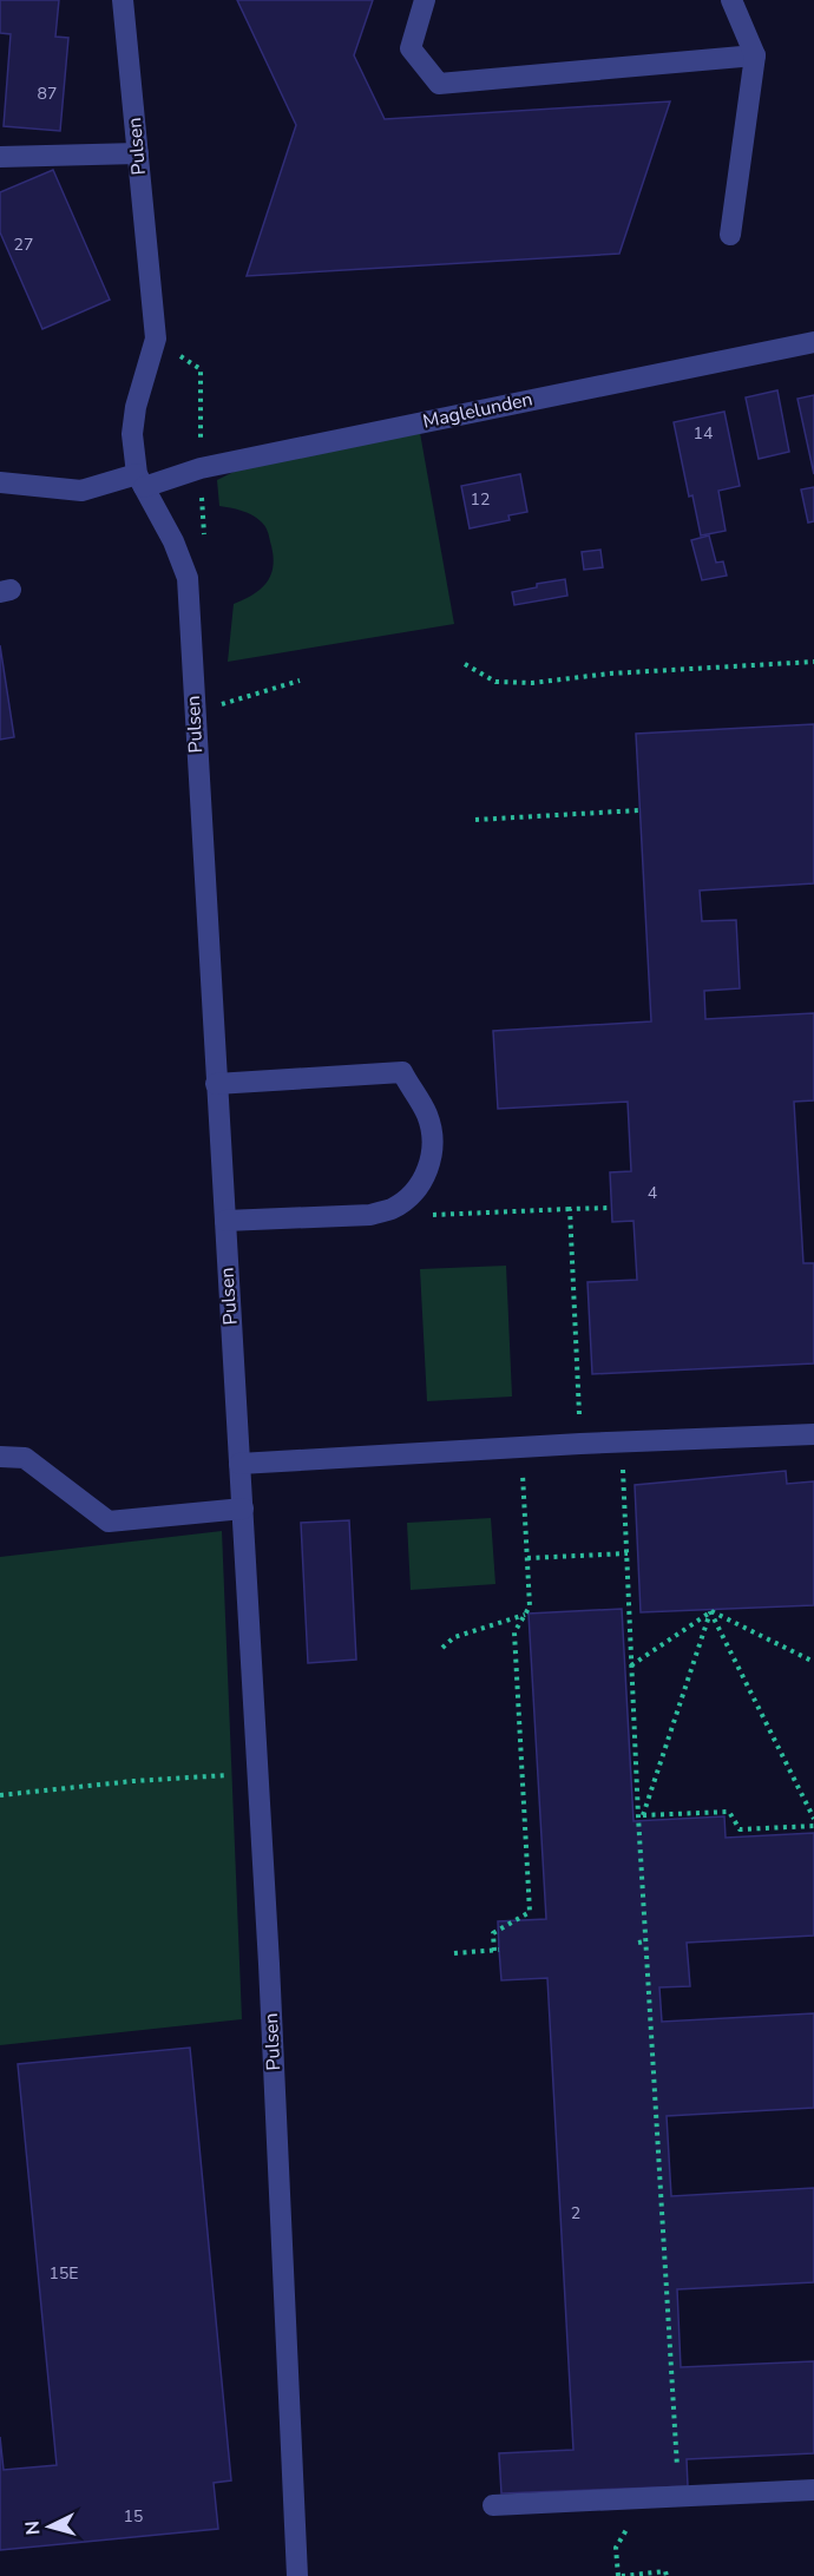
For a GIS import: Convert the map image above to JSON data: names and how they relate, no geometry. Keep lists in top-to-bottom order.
{
  "streets": {
    "street": ["Pulsen", "Maglelunden"]
  },
  "crossings": [
    ["Pulsen", "Maglelunden"]
  ],
  "house_numbers": [
    "87",
    "27",
    "14",
    "12",
    "4",
    "2",
    "15E",
    "15"
  ],
  "north": "left"
}
